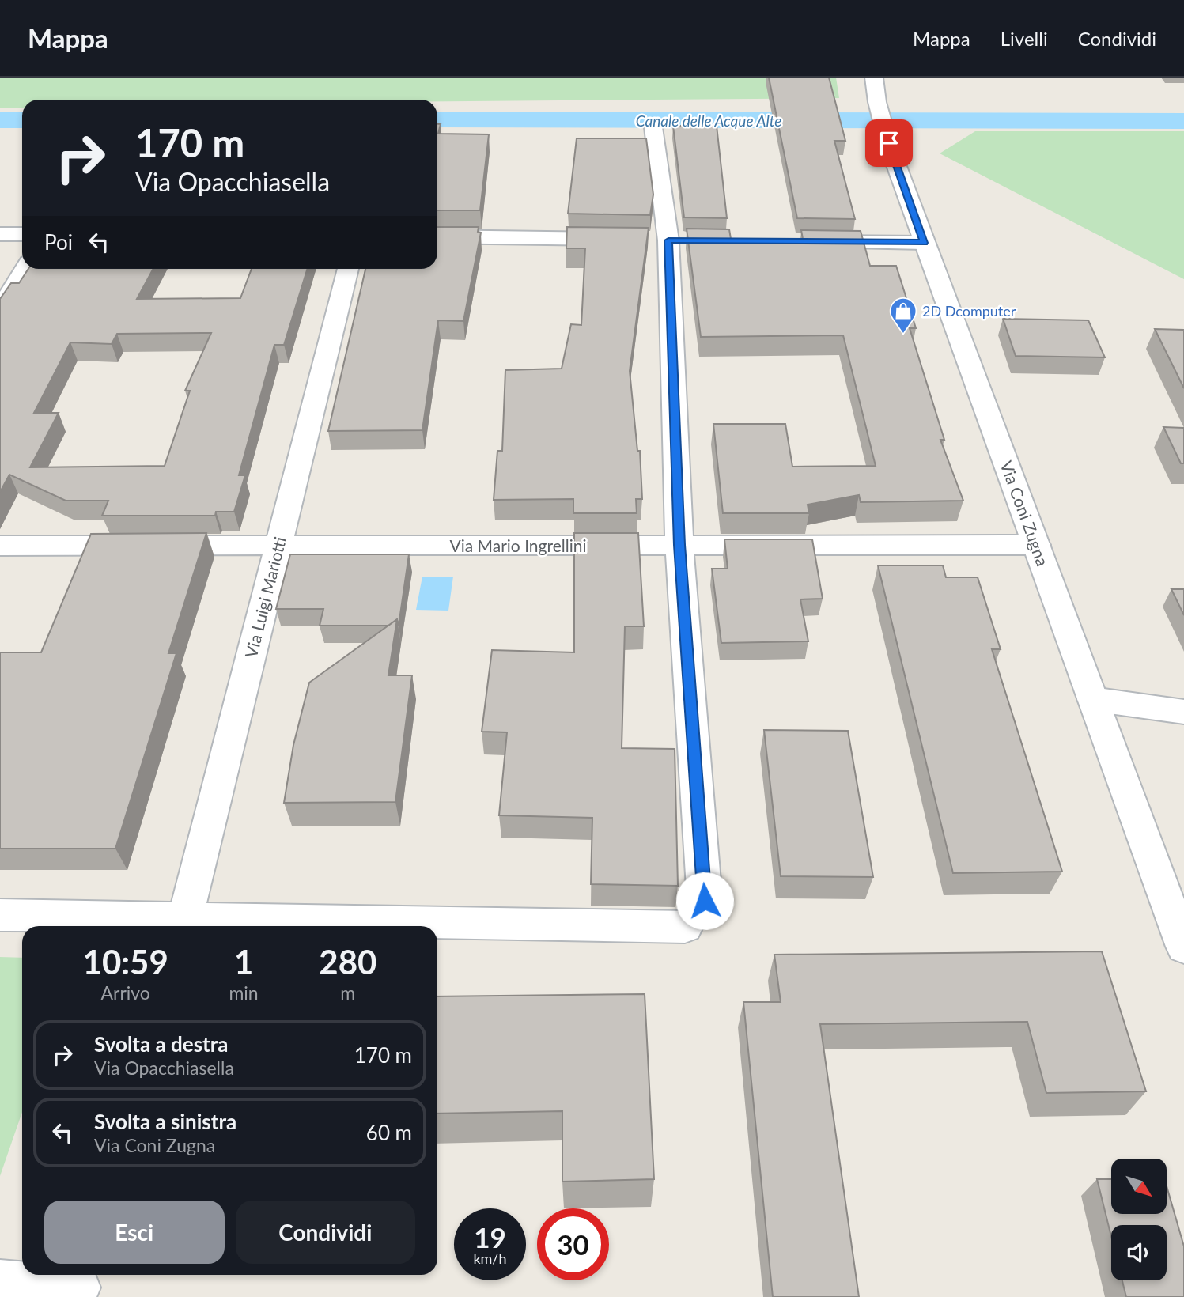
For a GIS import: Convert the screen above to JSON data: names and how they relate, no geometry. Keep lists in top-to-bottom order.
{
  "streets": {
    "street": ["Via Coni Zugna", "Via Mario Ingrellini", "Via Luigi Mariotti"]
  },
  "crossings": [
    ["Via Coni Zugna", "Via Mario Ingrellini"],
    ["Via Mario Ingrellini", "Via Luigi Mariotti"]
  ],
  "water": ["Canale delle Acque Alte"],
  "places": {
    "shop": ["2D Dcomputer"]
  },
  "north": "bottom right",
  "page": {
    "header": "Mappa",
    "nav": ["Mappa", "Livelli", "Condividi"],
    "turn": ["170 m", "Via Opacchiasella"],
    "then": "Poi",
    "eta": [
      "10:59",
      "Arrivo",
      "1",
      "min",
      "280",
      "m"
    ],
    "list": [
      {
        "name": "Svolta a destra",
        "note": "Via Opacchiasella",
        "value": "170 m"
      },
      {
        "name": "Svolta a sinistra",
        "note": "Via Coni Zugna",
        "value": "60 m"
      }
    ],
    "buttons": ["Esci", "Condividi"],
    "speed": "19 km/h",
    "limit": "30"
  }
}
